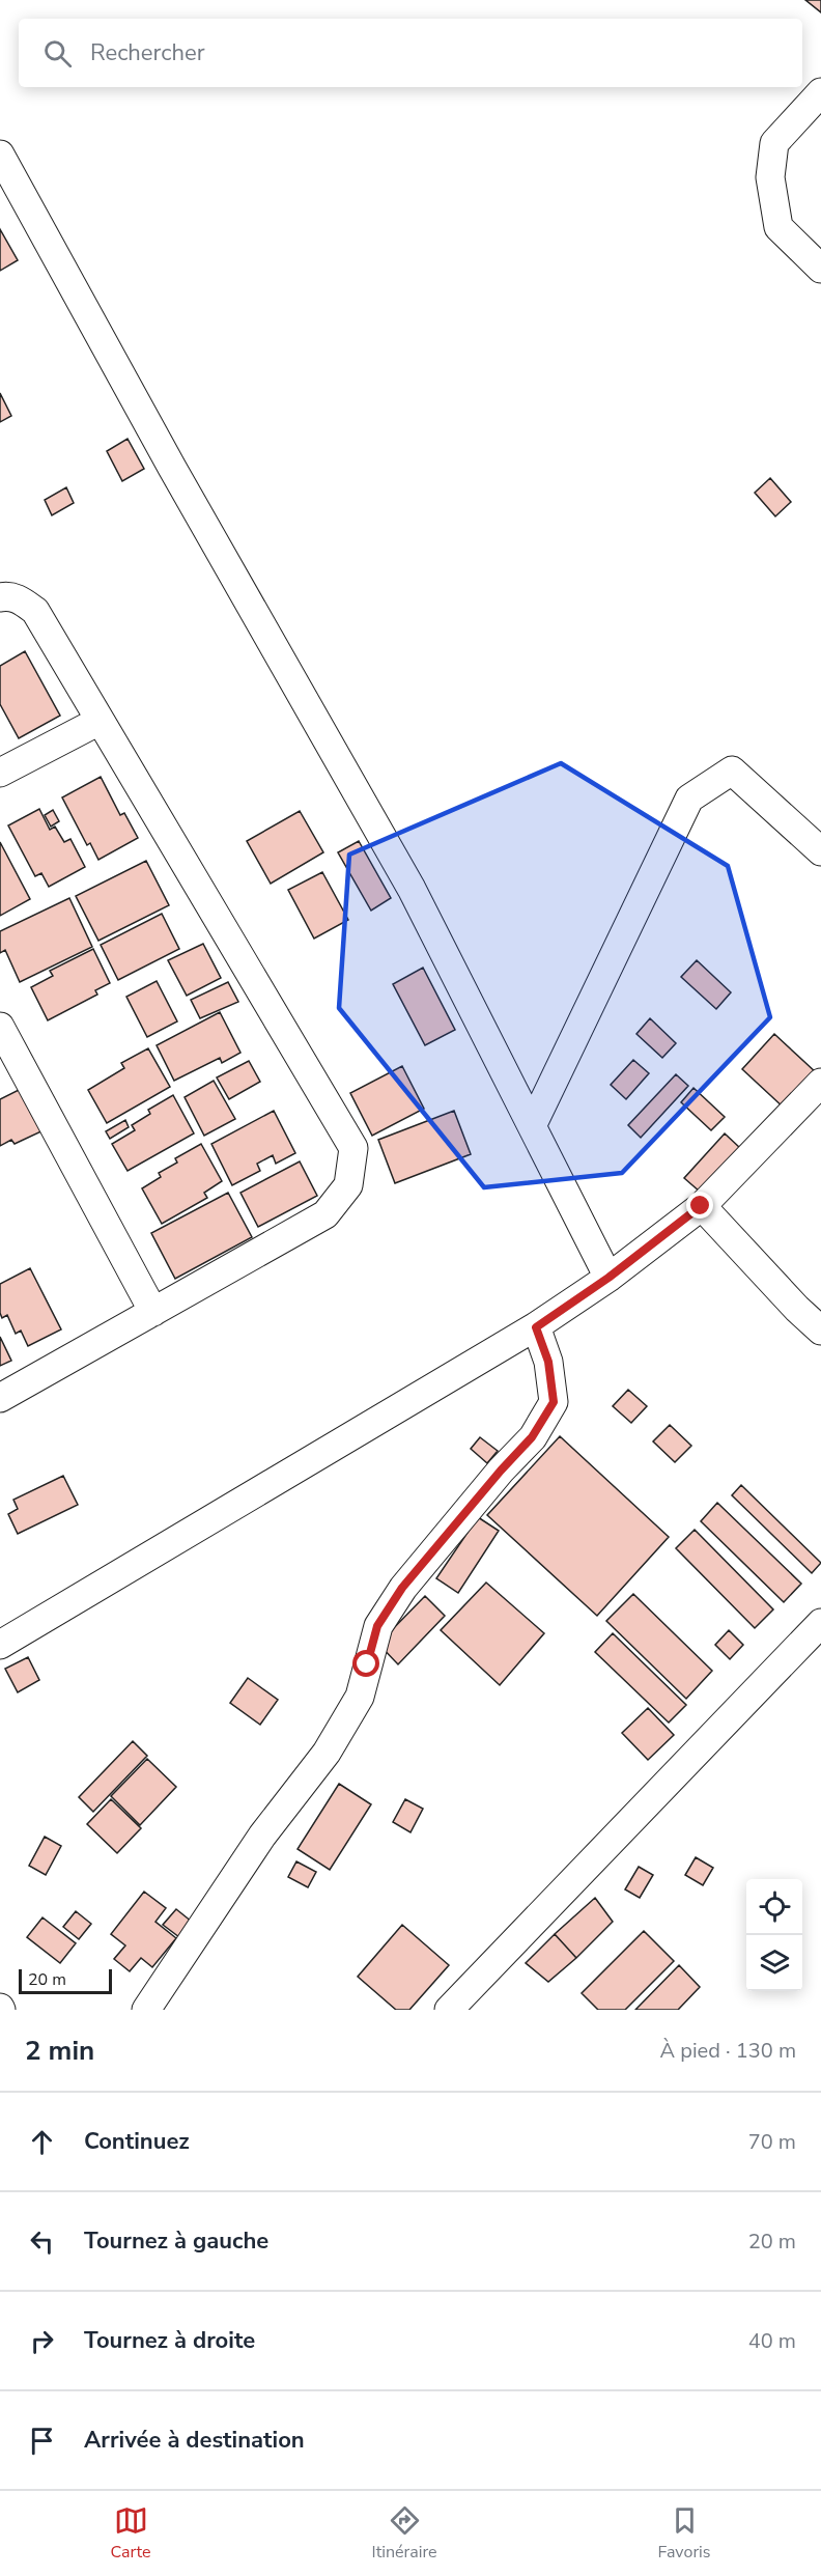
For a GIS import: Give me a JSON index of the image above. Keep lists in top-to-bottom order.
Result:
{
  "scale_bar": "20 m",
  "page": {
    "search": "Rechercher",
    "scale": "20 m",
    "heading": ["2 min", "À pied · 130 m"],
    "list": [
      ["Continuez", "70 m"],
      ["Tournez à gauche", "20 m"],
      ["Tournez à droite", "40 m"],
      "Arrivée à destination"
    ],
    "nav": ["Carte", "Itinéraire", "Favoris"]
  }
}
